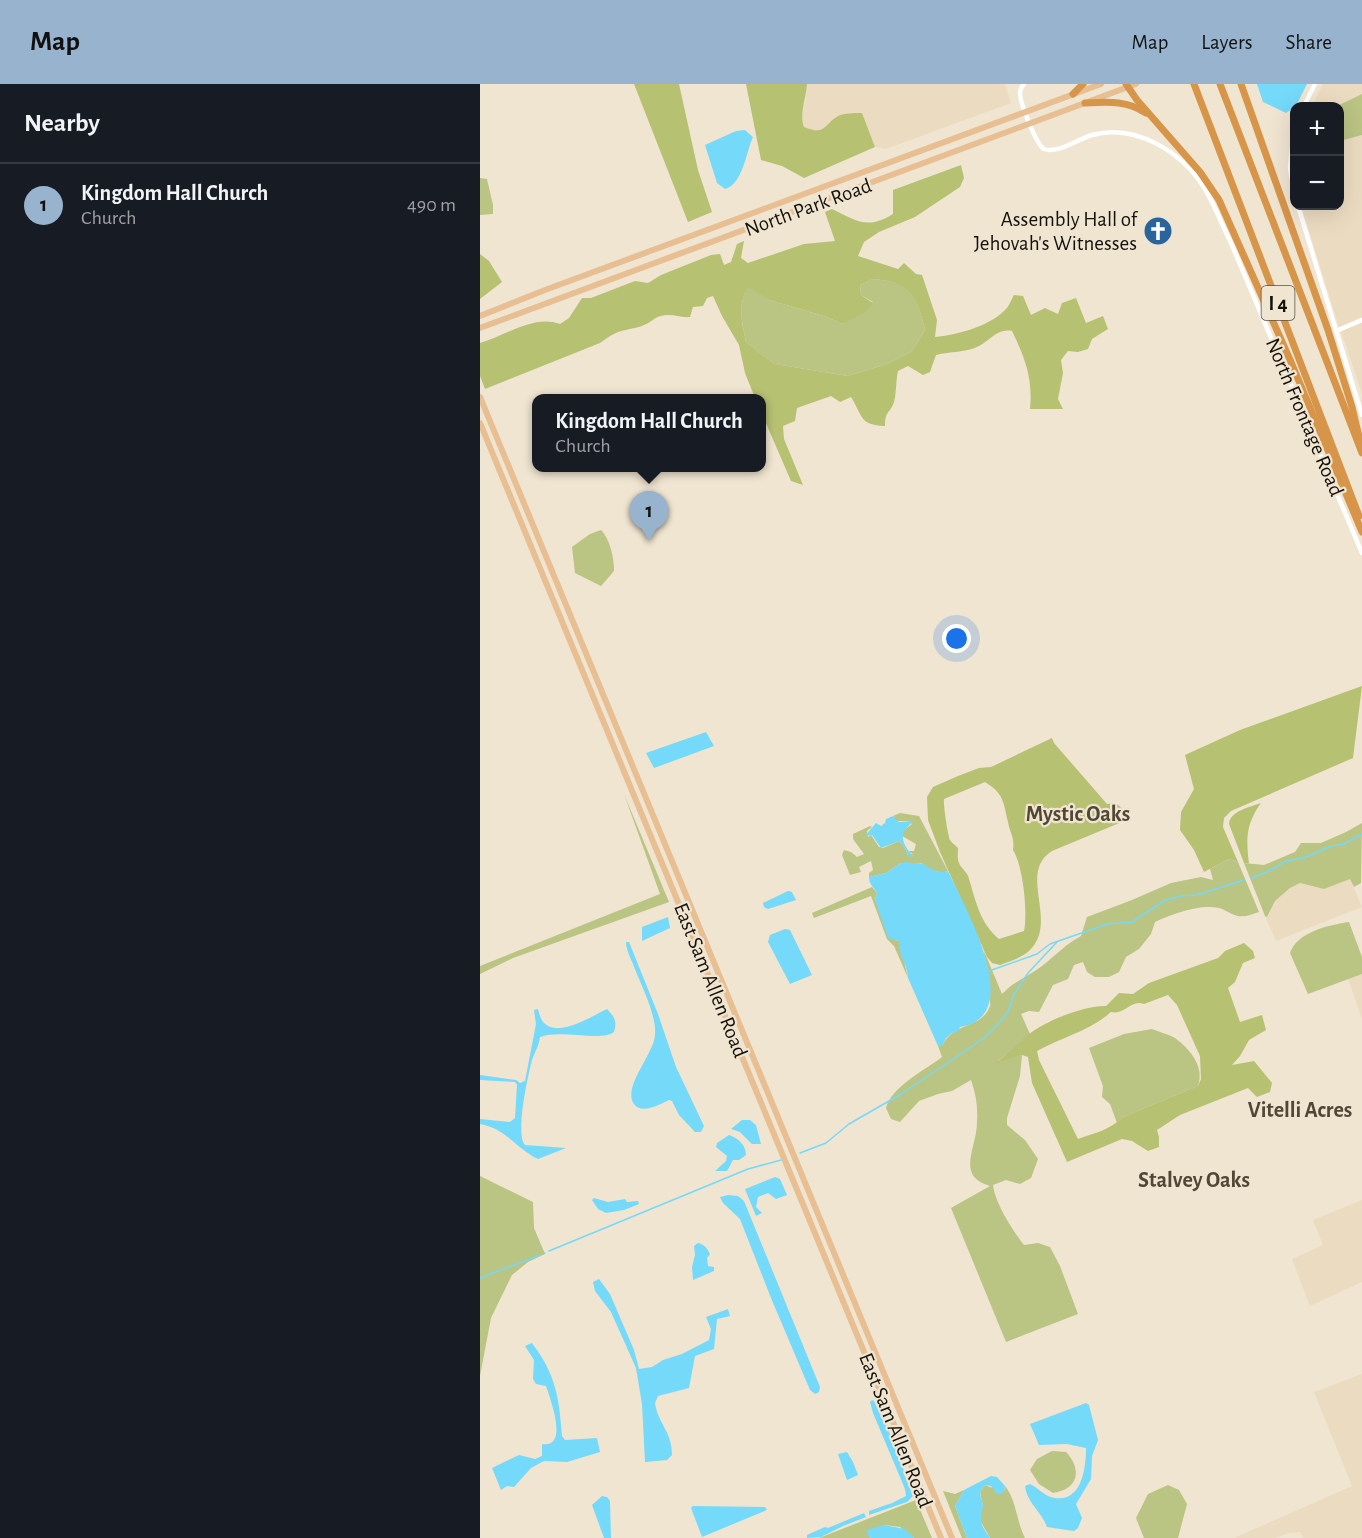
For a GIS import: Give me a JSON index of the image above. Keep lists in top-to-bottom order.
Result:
{
  "streets": {
    "highway": ["I 4"],
    "main road": ["North Park Road", "East Sam Allen Road"],
    "street": ["North Frontage Road"]
  },
  "crossings": [
    ["North Park Road", "North Frontage Road"]
  ],
  "districts": ["Mystic Oaks", "Vitelli Acres", "Stalvey Oaks"],
  "places": {
    "church": ["Assembly Hall of Jehovah's Witnesses"]
  },
  "page": {
    "header": "Map",
    "nav": ["Map", "Layers", "Share"],
    "heading": "Nearby",
    "map_buttons": ["+", "−"],
    "list": [
      {
        "mark": "1",
        "name": "Kingdom Hall Church",
        "note": "Church",
        "value": "490 m"
      }
    ],
    "popup": ["Kingdom Hall Church", "Church"],
    "pins": "1"
  }
}
